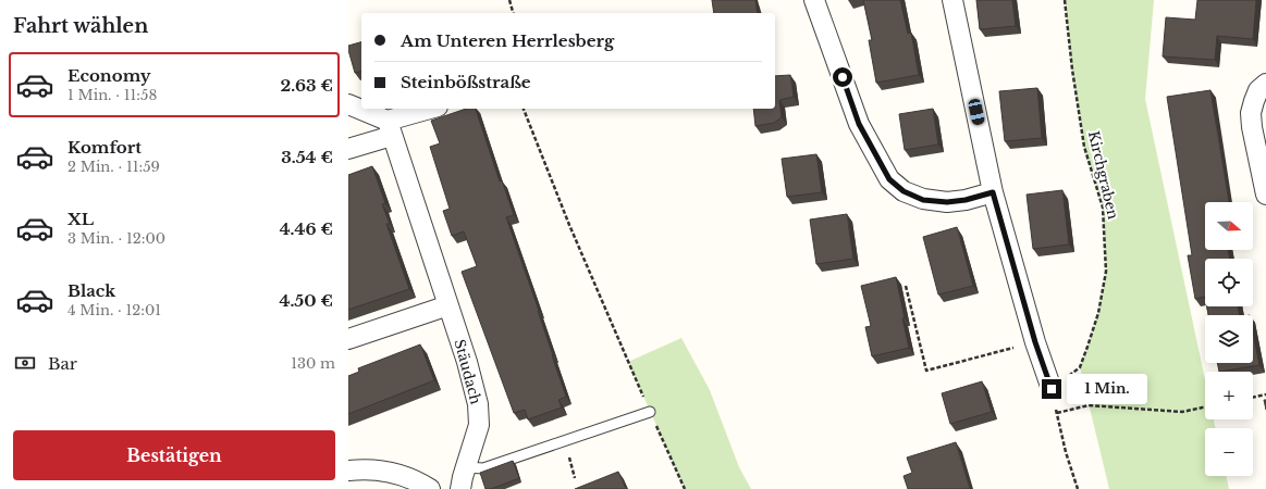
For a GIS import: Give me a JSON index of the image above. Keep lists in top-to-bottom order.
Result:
{
  "streets": {
    "street": ["Stäudach"],
    "path": ["Kirchgraben"]
  },
  "north": "right",
  "page": {
    "heading": "Fahrt wählen",
    "banner": ["Am Unteren Herrlesberg", "Steinbößstraße"],
    "list": [
      {
        "name": "Economy",
        "note": "1 Min. · 11:58",
        "value": "2.63 €"
      },
      {
        "name": "Komfort",
        "note": "2 Min. · 11:59",
        "value": "3.54 €"
      },
      {
        "name": "XL",
        "note": "3 Min. · 12:00",
        "value": "4.46 €"
      },
      {
        "name": "Black",
        "note": "4 Min. · 12:01",
        "value": "4.50 €"
      }
    ],
    "map_buttons": ["+", "−"],
    "pay": ["Bar", "130 m"],
    "bubble": "1 Min.",
    "buttons": "Bestätigen"
  }
}
